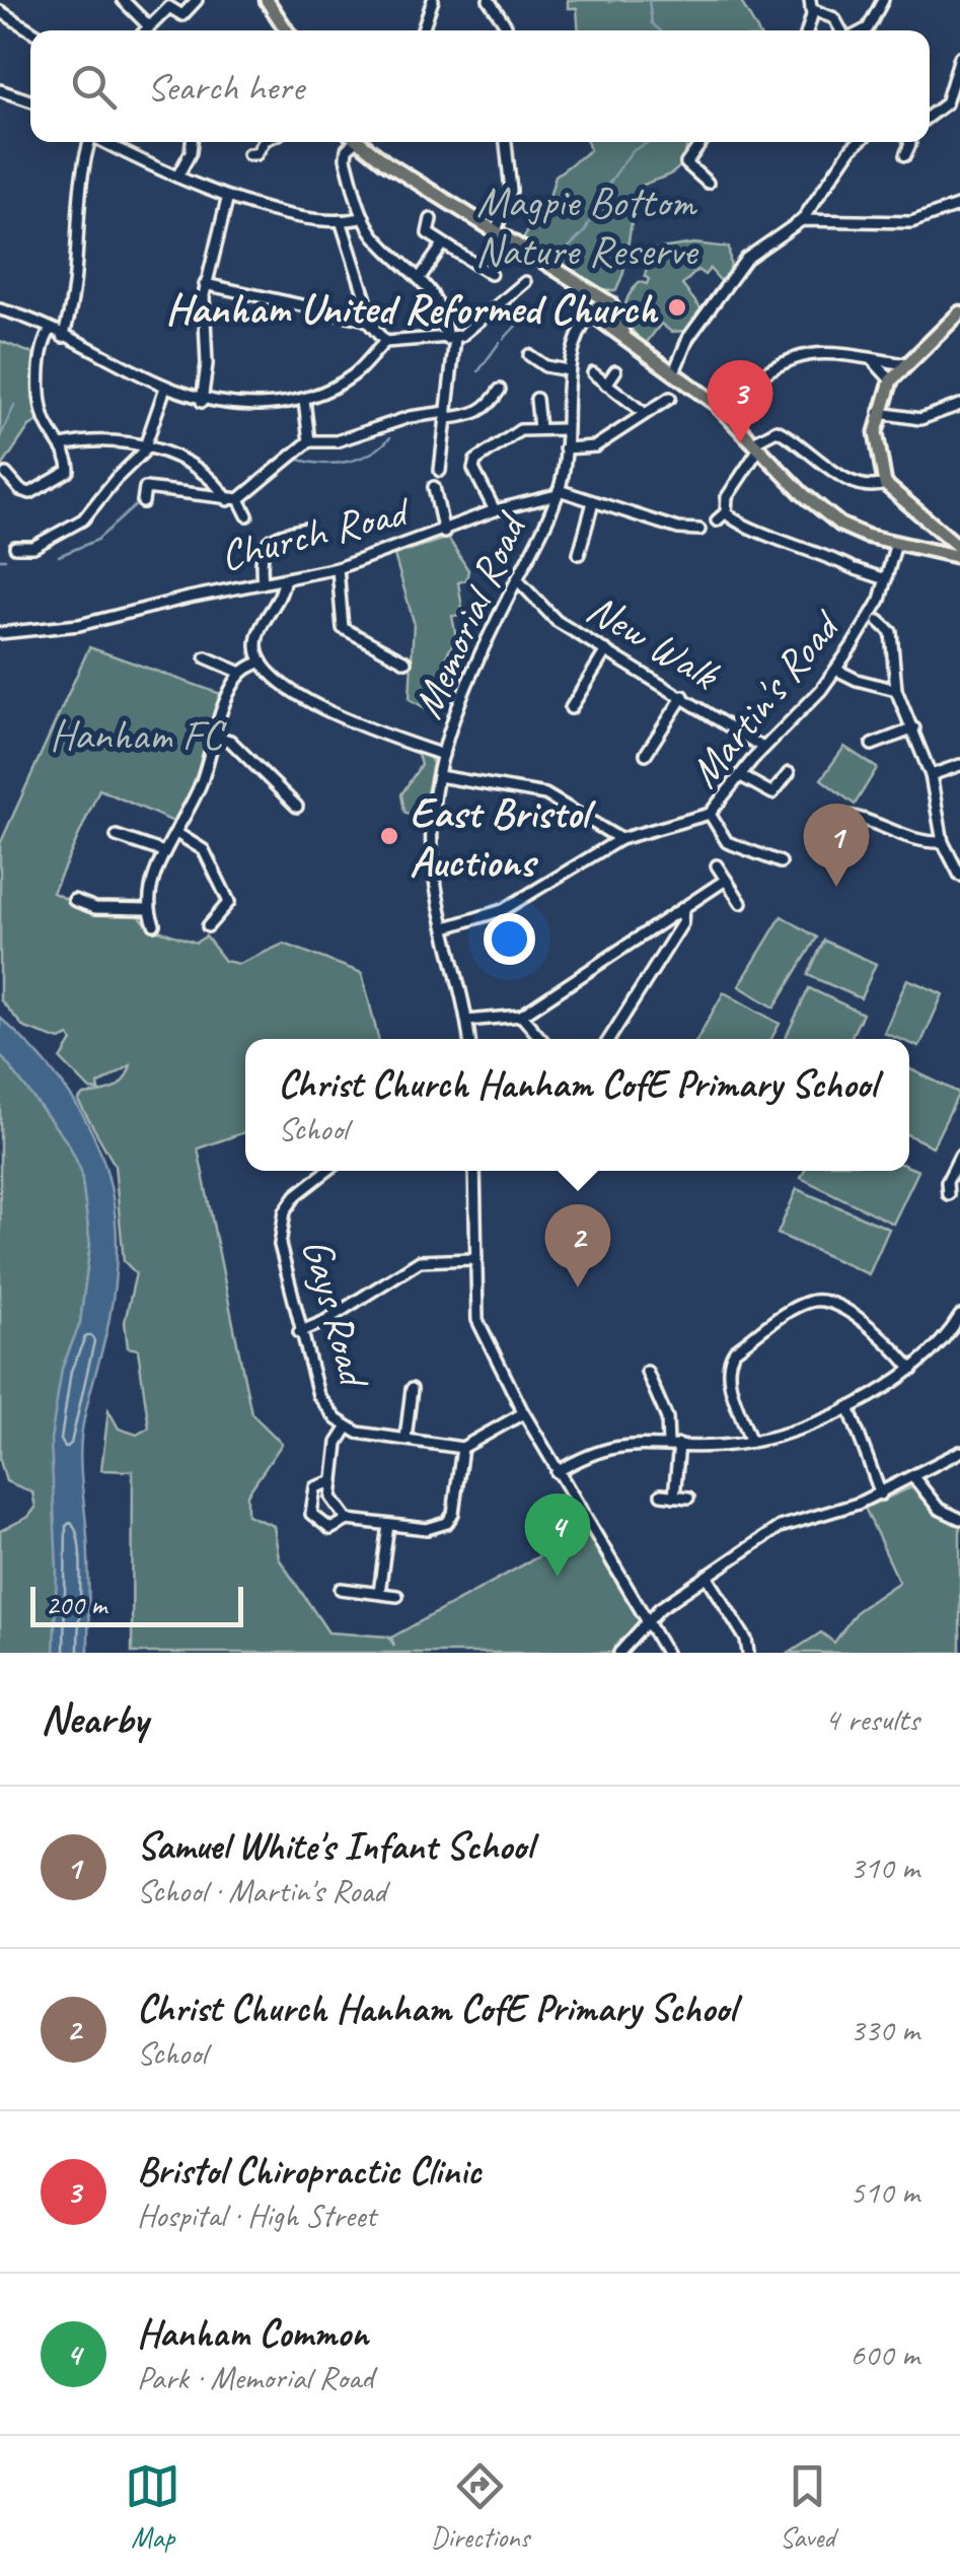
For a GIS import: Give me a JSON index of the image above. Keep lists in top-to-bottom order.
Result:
{
  "streets": {
    "street": [
      "Church Road",
      "Memorial Road",
      "New Walk",
      "Martin's Road",
      "Gays Road"
    ]
  },
  "crossings": [
    ["Church Road", "Memorial Road"],
    ["Memorial Road", "New Walk"],
    ["New Walk", "Martin's Road"]
  ],
  "parks": ["Magpie Bottom Nature Reserve", "Hanham FC"],
  "places": ["Hanham United Reformed Church", "East Bristol Auctions"],
  "scale_bar": "200 m",
  "page": {
    "search": "Search here",
    "pins": [
      "3",
      "1",
      "2",
      "4"
    ],
    "popup": ["Christ Church Hanham CofE Primary School", "School"],
    "scale": "200 m",
    "heading": ["Nearby", "4 results"],
    "list": [
      {
        "mark": "1",
        "name": "Samuel White's Infant School",
        "note": "School · Martin's Road",
        "value": "310 m"
      },
      {
        "mark": "2",
        "name": "Christ Church Hanham CofE Primary School",
        "note": "School",
        "value": "330 m"
      },
      {
        "mark": "3",
        "name": "Bristol Chiropractic Clinic",
        "note": "Hospital · High Street",
        "value": "510 m"
      },
      {
        "mark": "4",
        "name": "Hanham Common",
        "note": "Park · Memorial Road",
        "value": "600 m"
      }
    ],
    "nav": ["Map", "Directions", "Saved"]
  }
}
